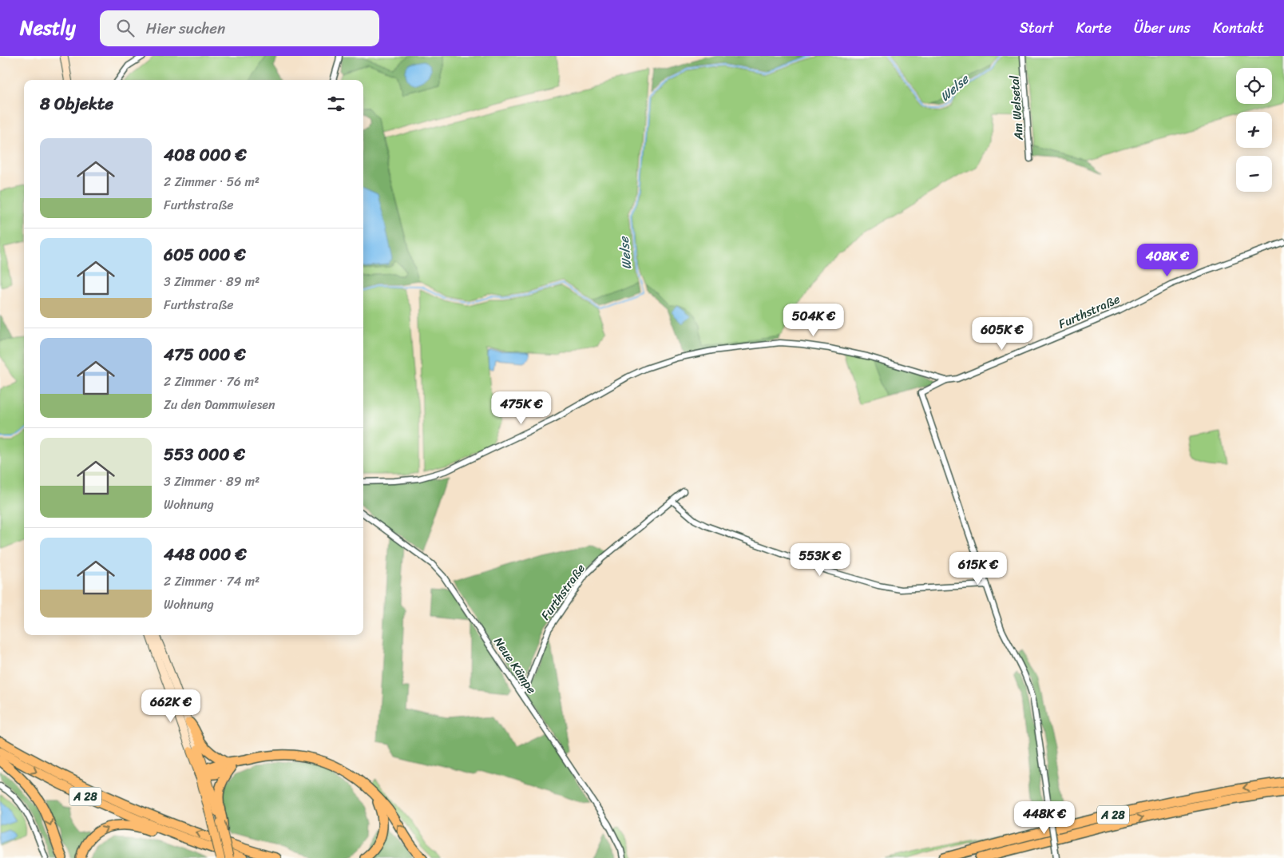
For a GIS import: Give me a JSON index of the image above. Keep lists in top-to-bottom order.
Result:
{
  "streets": {
    "highway": ["A 28"],
    "street": ["Am Welsetal", "Furthstraße", "Neue Kämpe"]
  },
  "crossings": [
    ["Furthstraße", "Neue Kämpe"]
  ],
  "water": ["Welse"],
  "page": {
    "header": "Nestly",
    "search": "Hier suchen",
    "nav": [
      "Start",
      "Karte",
      "Über uns",
      "Kontakt"
    ],
    "map_buttons": ["+", "−"],
    "heading": "8 Objekte",
    "list": [
      {
        "name": "408 000 €",
        "note": "2 Zimmer · 56 m² · Furthstraße"
      },
      {
        "name": "605 000 €",
        "note": "3 Zimmer · 89 m² · Furthstraße"
      },
      {
        "name": "475 000 €",
        "note": "2 Zimmer · 76 m² · Zu den Dammwiesen"
      },
      {
        "name": "553 000 €",
        "note": "3 Zimmer · 89 m² · Wohnung"
      },
      {
        "name": "448 000 €",
        "note": "2 Zimmer · 74 m² · Wohnung"
      }
    ],
    "price": [
      "408K €",
      "504K €",
      "605K €",
      "475K €",
      "553K €",
      "615K €",
      "662K €",
      "448K €"
    ]
  }
}
